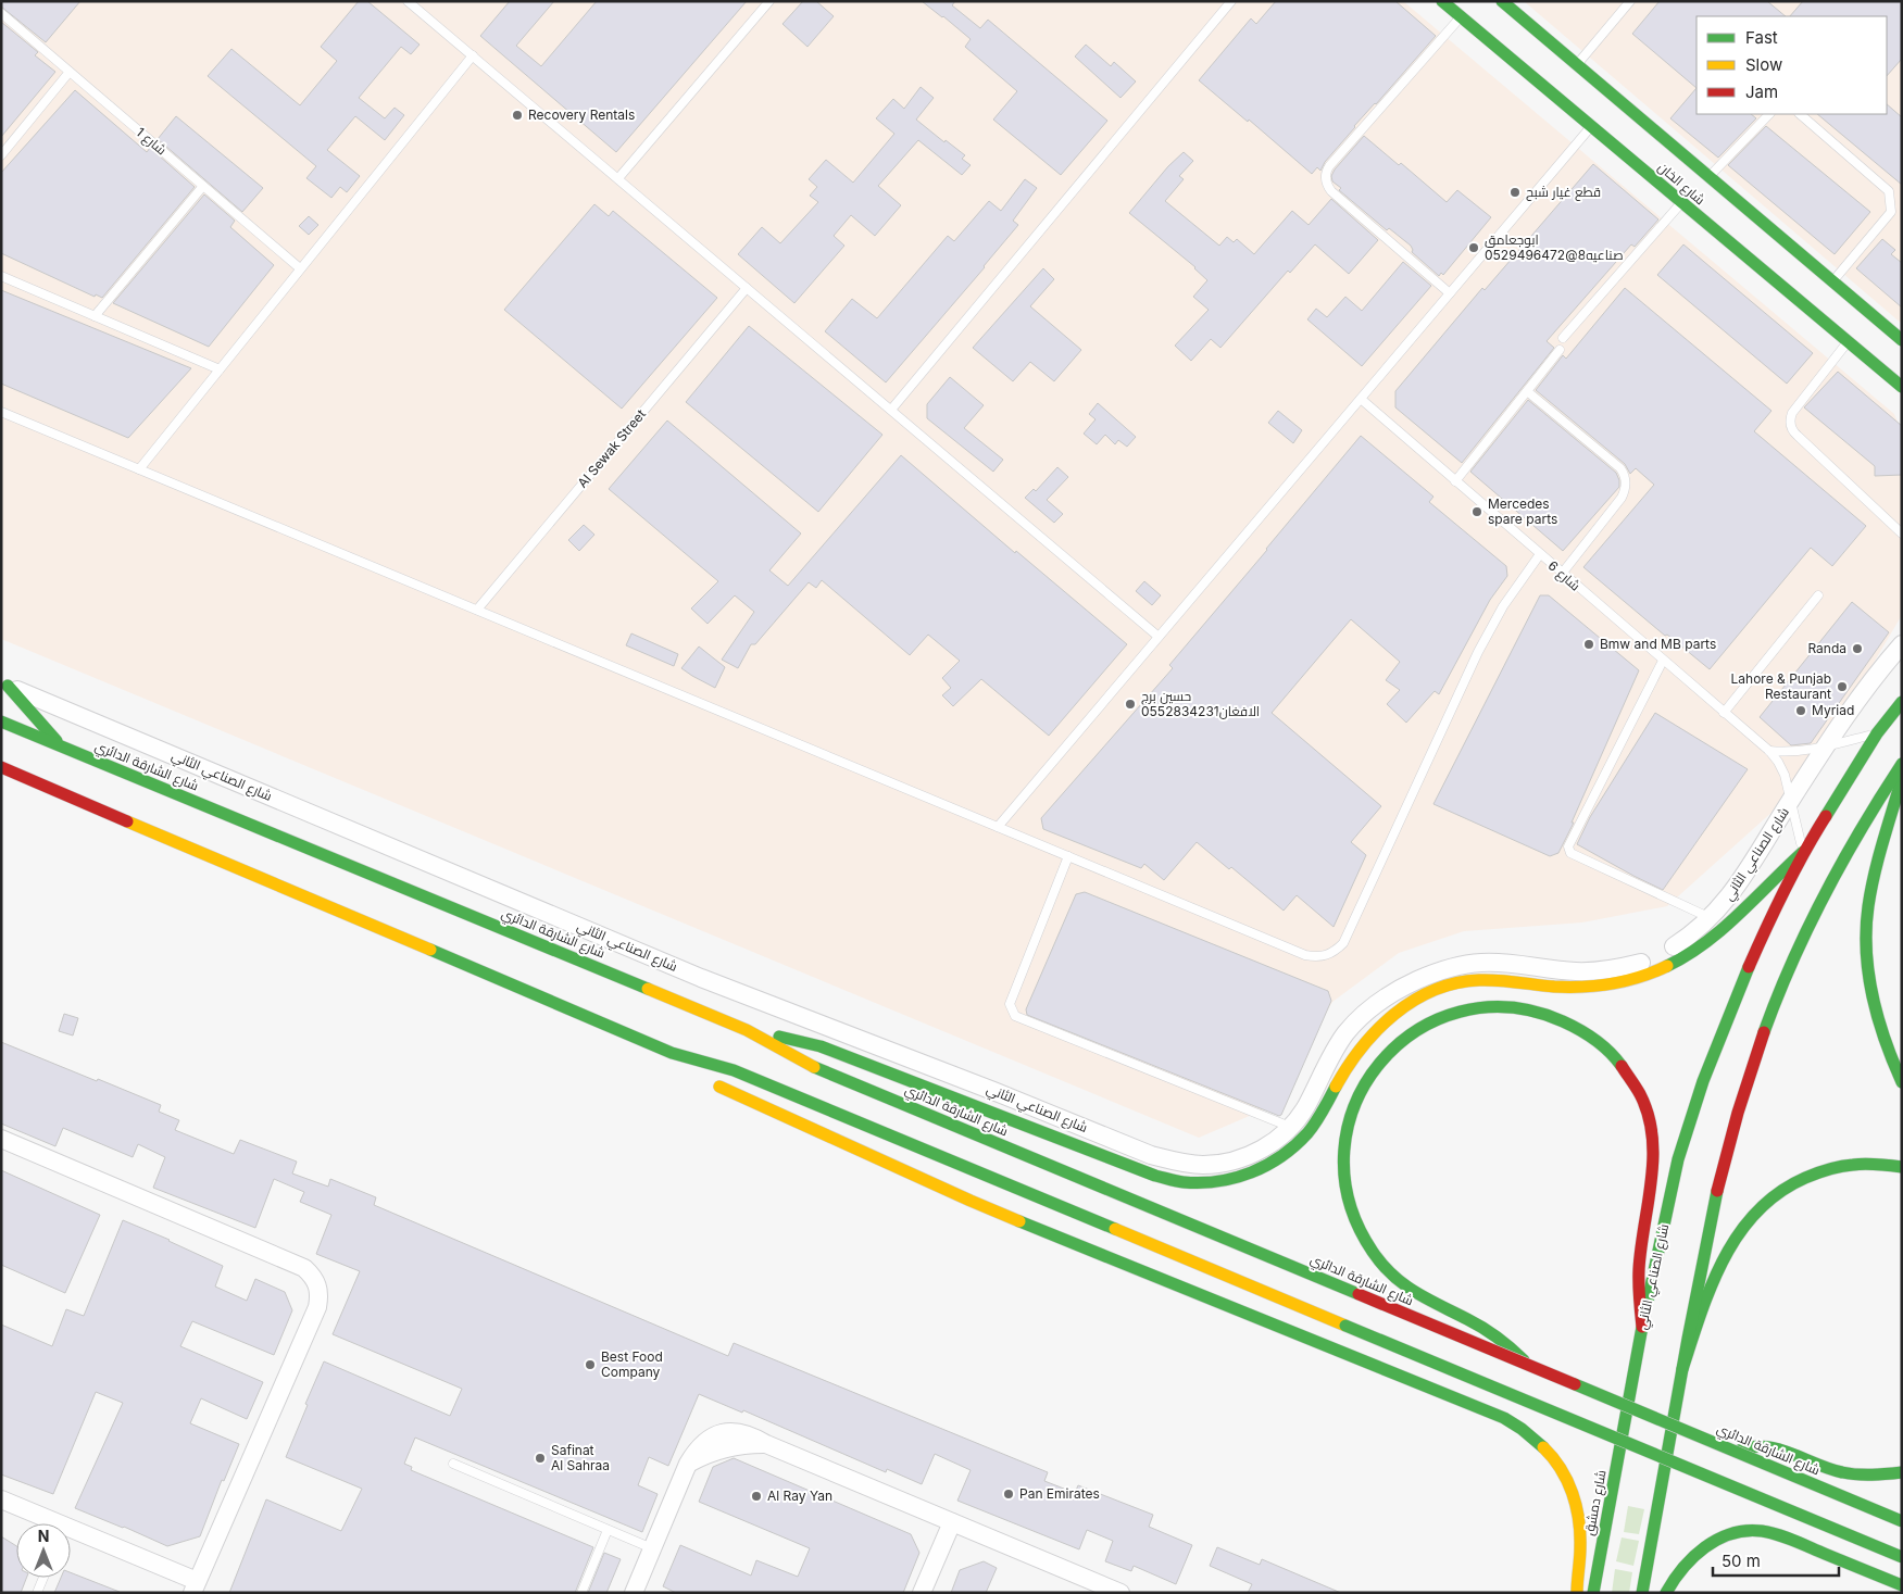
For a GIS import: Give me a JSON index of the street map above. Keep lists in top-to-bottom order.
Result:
{
  "streets": {
    "main road": [
      "شارع الخان",
      "شارع الشارقة الدائري",
      "شارع الصناعي الثاني",
      "شارع دمشق"
    ],
    "lane": ["شارع 1", "Al Sewak Street", "شارع 6"]
  },
  "crossings": [
    ["شارع 6", "شارع الصناعي الثاني"],
    ["شارع الصناعي الثاني", "شارع دمشق"]
  ],
  "places": [
    "Recovery Rentals",
    "قطع غيار شبح",
    "ابوجعامق صناعيه8@0529496472",
    "Mercedes spare parts",
    "Bmw and MB parts",
    "Randa",
    "Lahore & Punjab Restaurant",
    "حسين برج الافغان0552834231",
    "Myriad",
    "Best Food Company",
    "Safinat Al Sahraa",
    "Pan Emirates",
    "Al Ray Yan"
  ],
  "legend": ["Fast", "Slow", "Jam"],
  "scale_bar": "50 m",
  "north": "top"
}
